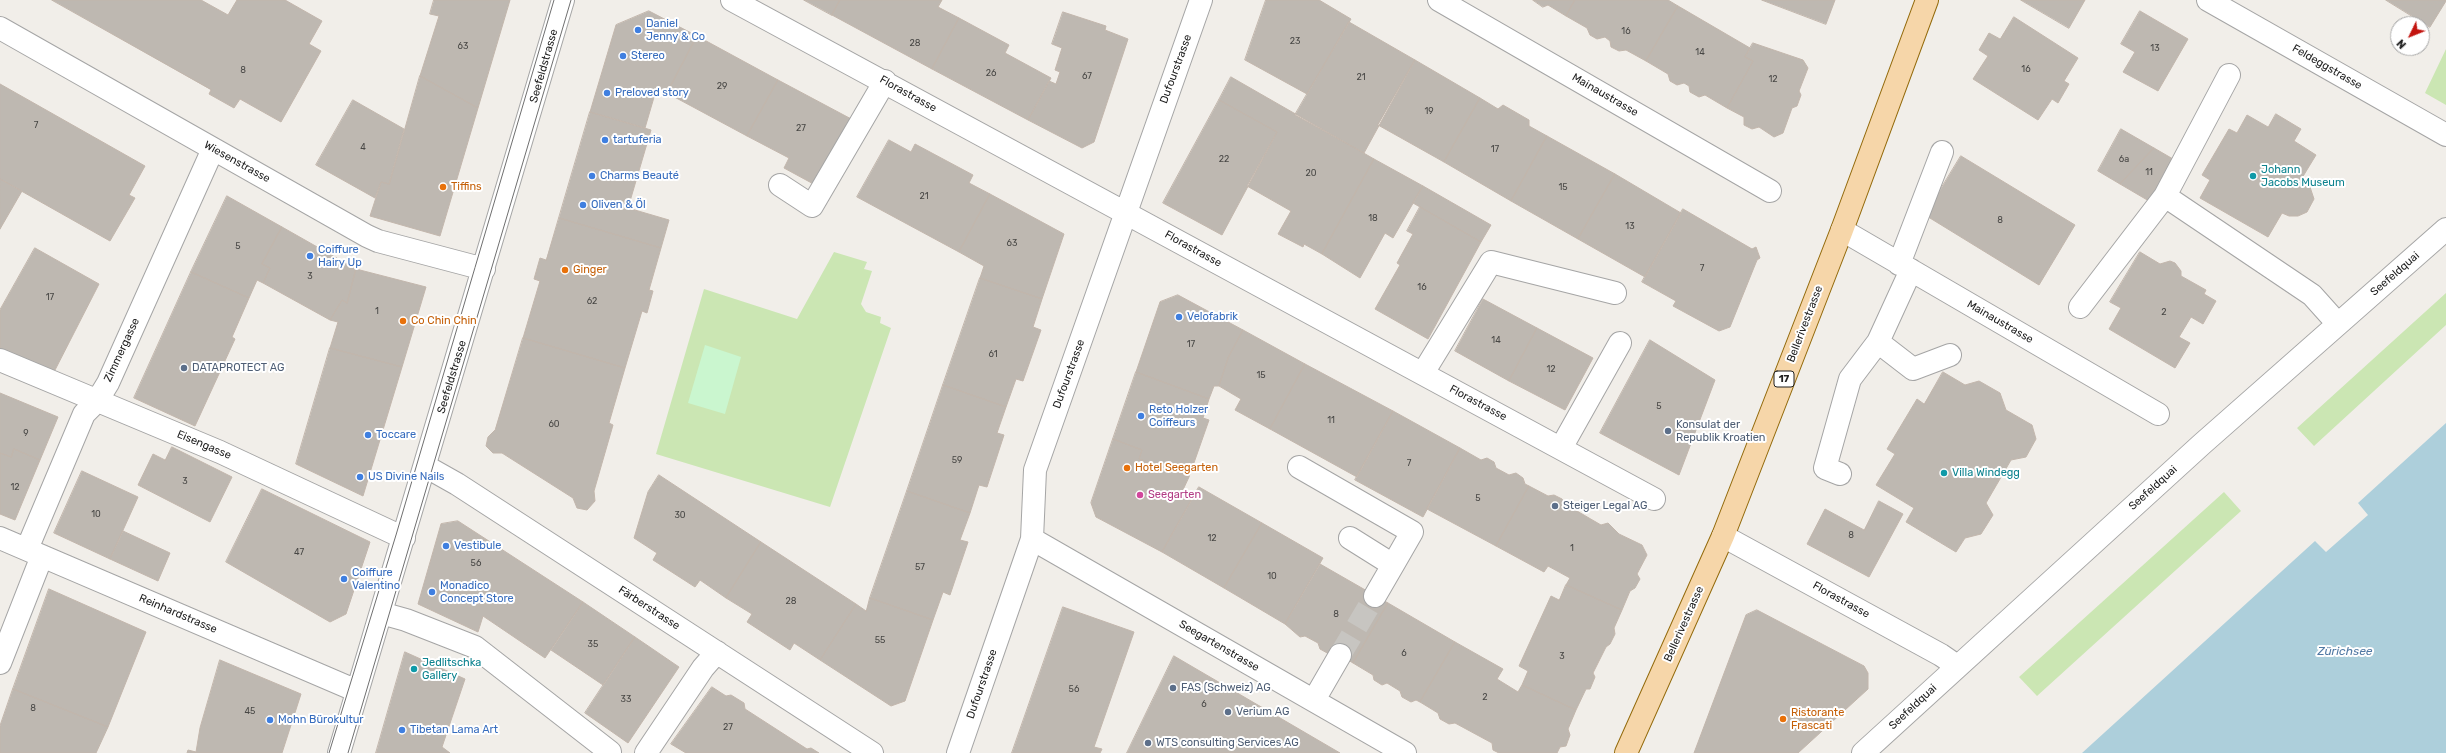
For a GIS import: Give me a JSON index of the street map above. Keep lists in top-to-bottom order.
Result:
{
  "streets": {
    "main road": ["Bellerivestrasse", "17"],
    "street": [
      "Seefeldstrasse",
      "Feldeggstrasse",
      "Dufourstrasse",
      "Florastrasse",
      "Mainaustrasse",
      "Wiesenstrasse",
      "Seefeldquai",
      "Zimmergasse",
      "Eisengasse",
      "Färberstrasse",
      "Reinhardstrasse",
      "Seegartenstrasse"
    ]
  },
  "crossings": [
    ["Seefeldstrasse", "Wiesenstrasse"],
    ["Seefeldstrasse", "Eisengasse"],
    ["Seefeldstrasse", "Färberstrasse"],
    ["Seefeldstrasse", "Reinhardstrasse"],
    ["Dufourstrasse", "Florastrasse"],
    ["Dufourstrasse", "Seegartenstrasse"],
    ["Florastrasse", "Seefeldquai"],
    ["Florastrasse", "Bellerivestrasse"],
    ["Mainaustrasse", "Bellerivestrasse"],
    ["Wiesenstrasse", "Zimmergasse"],
    ["Zimmergasse", "Eisengasse"],
    ["Zimmergasse", "Reinhardstrasse"]
  ],
  "water": ["Zürichsee"],
  "places": [
    "Daniel Jenny & Co",
    "Stereo",
    "Preloved story",
    "tartuferia",
    "Charms Beauté",
    "Johann Jacobs Museum",
    "Tiffins",
    "Oliven & Öl",
    "Coiffure Hairy Up",
    "Ginger",
    "Velofabrik",
    "Co Chin Chin",
    "DATAPROTECT AG",
    "Reto Holzer Coiffeurs",
    "Konsulat der Republik Kroatien",
    "Toccare",
    "Hotel Seegarten",
    "Villa Windegg",
    "US Divine Nails",
    "Seegarten",
    "Steiger Legal AG",
    "Vestibule",
    "Coiffure Valentino",
    "Monadico Concept Store",
    "Jedlitschka Gallery",
    "FAS (Schweiz) AG",
    "Verium AG",
    "Ristorante Frascati",
    "Mohn Bürokultur",
    "Tibetan Lama Art",
    "WTS consulting Services AG"
  ],
  "house_numbers": [
    "16",
    "23",
    "28",
    "63",
    "13",
    "14",
    "16",
    "8",
    "26",
    "67",
    "21",
    "12",
    "29",
    "19",
    "7",
    "27",
    "4",
    "17",
    "22",
    "6a",
    "11",
    "20",
    "15",
    "21",
    "18",
    "8",
    "13",
    "63",
    "5",
    "7",
    "3",
    "16",
    "17",
    "62",
    "1",
    "2",
    "14",
    "17",
    "61",
    "12",
    "15",
    "5",
    "11",
    "60",
    "9",
    "59",
    "7",
    "3",
    "12",
    "5",
    "10",
    "30",
    "8",
    "12",
    "1",
    "47",
    "56",
    "57",
    "10",
    "28",
    "8",
    "55",
    "35",
    "6",
    "3",
    "56",
    "2",
    "33",
    "6",
    "8",
    "45",
    "27"
  ],
  "north": "bottom left"
}
